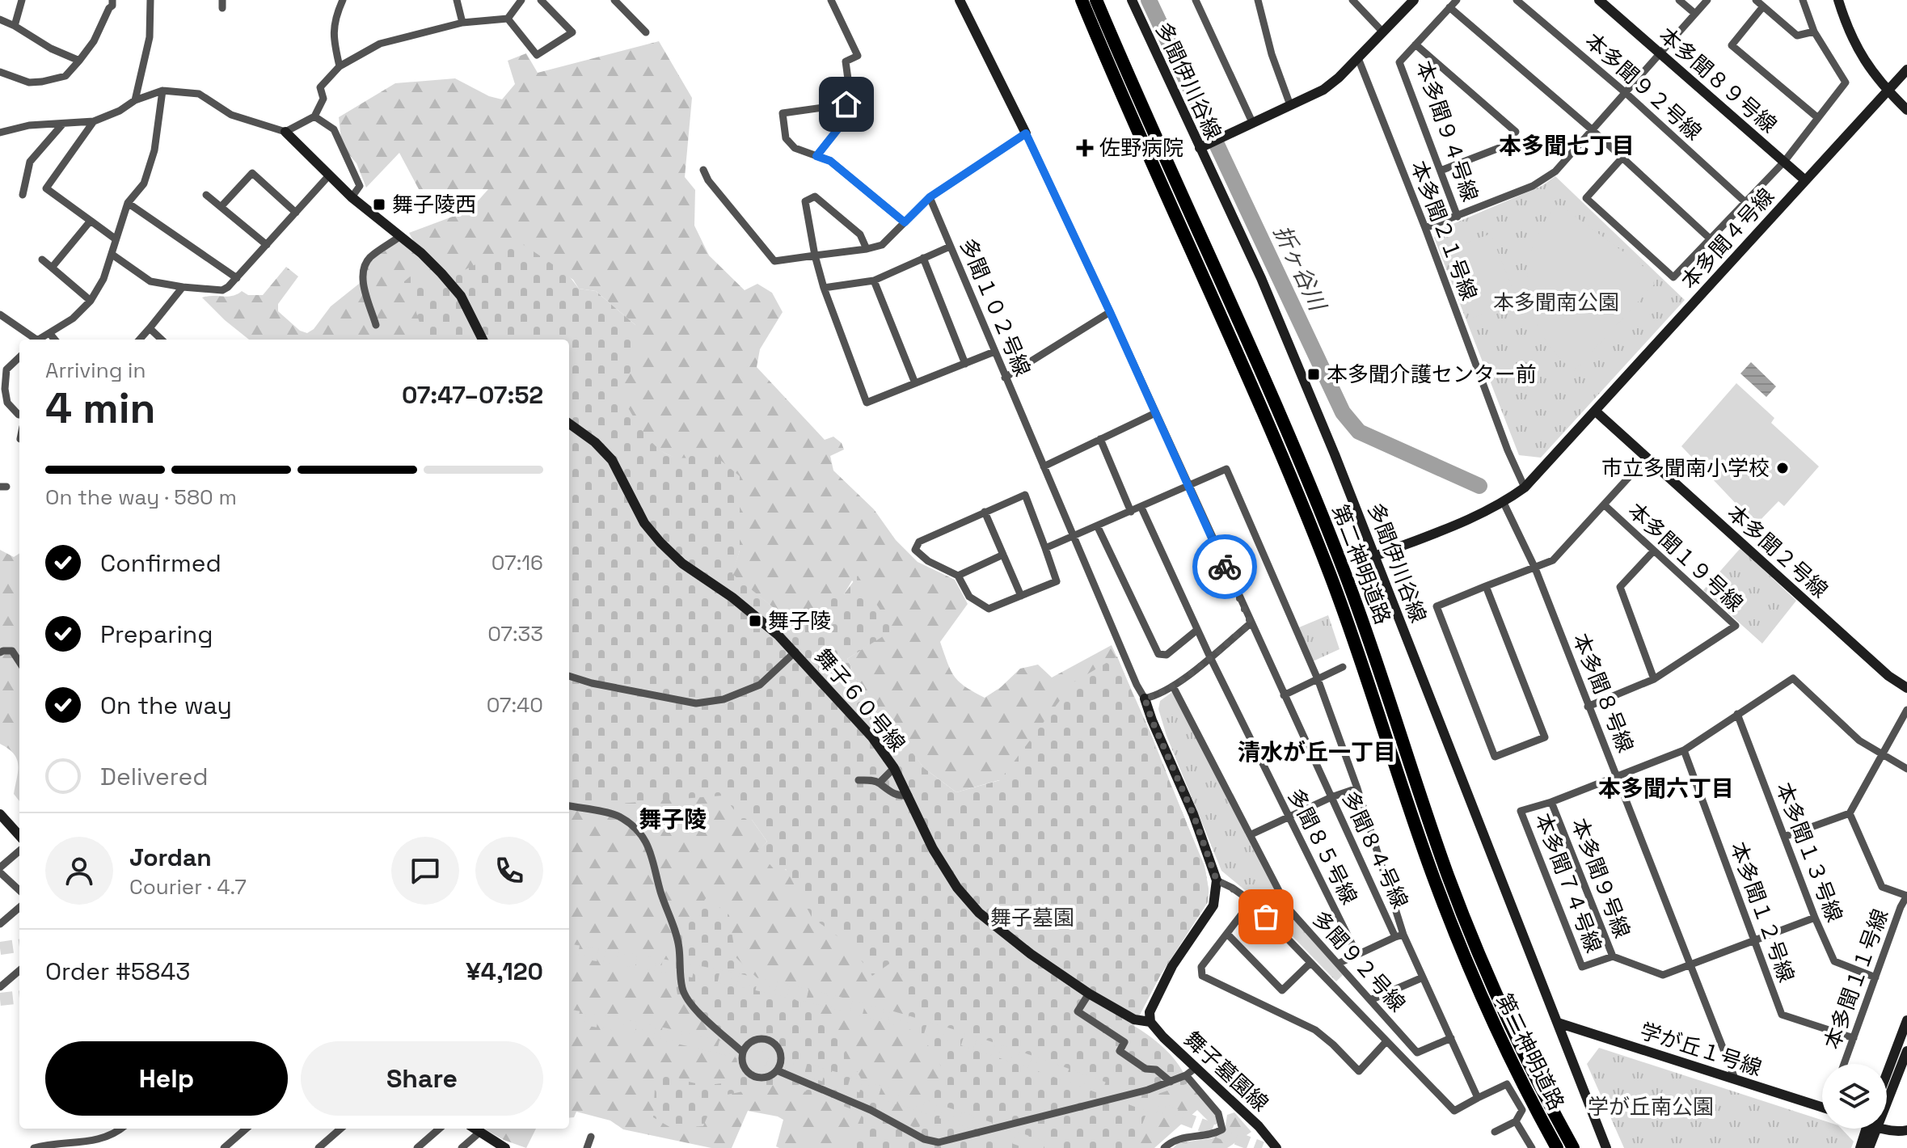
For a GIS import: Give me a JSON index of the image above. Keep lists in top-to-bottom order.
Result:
{
  "streets": {
    "highway": ["第二神明道路"],
    "street": [
      "本多聞８９号線",
      "多聞伊川谷線",
      "本多聞９２号線",
      "本多聞９４号線",
      "本多聞２１号線",
      "本多聞４号線",
      "多聞１０２号線",
      "本多聞２号線",
      "本多聞１９号線",
      "本多聞８号線",
      "舞子６０号線",
      "多聞８５号線",
      "多聞８４号線",
      "本多聞１３号線",
      "本多聞９号線",
      "本多聞７４号線",
      "本多聞１２号線",
      "多聞９２号線",
      "本多聞１１号線",
      "学が丘１号線",
      "舞子墓園線"
    ]
  },
  "crossings": [
    ["本多聞８９号線", "本多聞４号線"],
    ["多聞伊川谷線", "学が丘１号線"],
    ["本多聞４号線", "本多聞２号線"],
    ["本多聞１９号線", "本多聞８号線"],
    ["本多聞８号線", "本多聞９号線"],
    ["本多聞８号線", "学が丘１号線"],
    ["舞子６０号線", "舞子墓園線"],
    ["多聞８４号線", "多聞９２号線"],
    ["本多聞１３号線", "本多聞９号線"],
    ["本多聞１３号線", "本多聞１１号線"],
    ["本多聞９号線", "本多聞７４号線"],
    ["本多聞９号線", "本多聞１２号線"],
    ["本多聞１２号線", "本多聞１１号線"]
  ],
  "districts": [
    "本多聞七丁目",
    "清水が丘一丁目",
    "本多聞六丁目",
    "舞子陵"
  ],
  "water": ["折ヶ谷川"],
  "parks": ["本多聞南公園", "舞子墓園", "学が丘南公園"],
  "places": {
    "health": ["佐野病院"],
    "transit": ["舞子陵西", "本多聞介護センター前", "舞子陵"],
    "other": ["市立多聞南小学校"]
  },
  "page": {
    "heading": ["4 min", "Arriving in", "07:47–07:52"],
    "panel": [
      "Jordan",
      "Courier · 4.7",
      "Order #5843",
      "¥4,120"
    ],
    "bar": "On the way · 580 m",
    "list": [
      ["Confirmed", "07:16"],
      ["Preparing", "07:33"],
      ["On the way", "07:40"],
      "Delivered"
    ],
    "buttons": ["Help", "Share"]
  }
}
